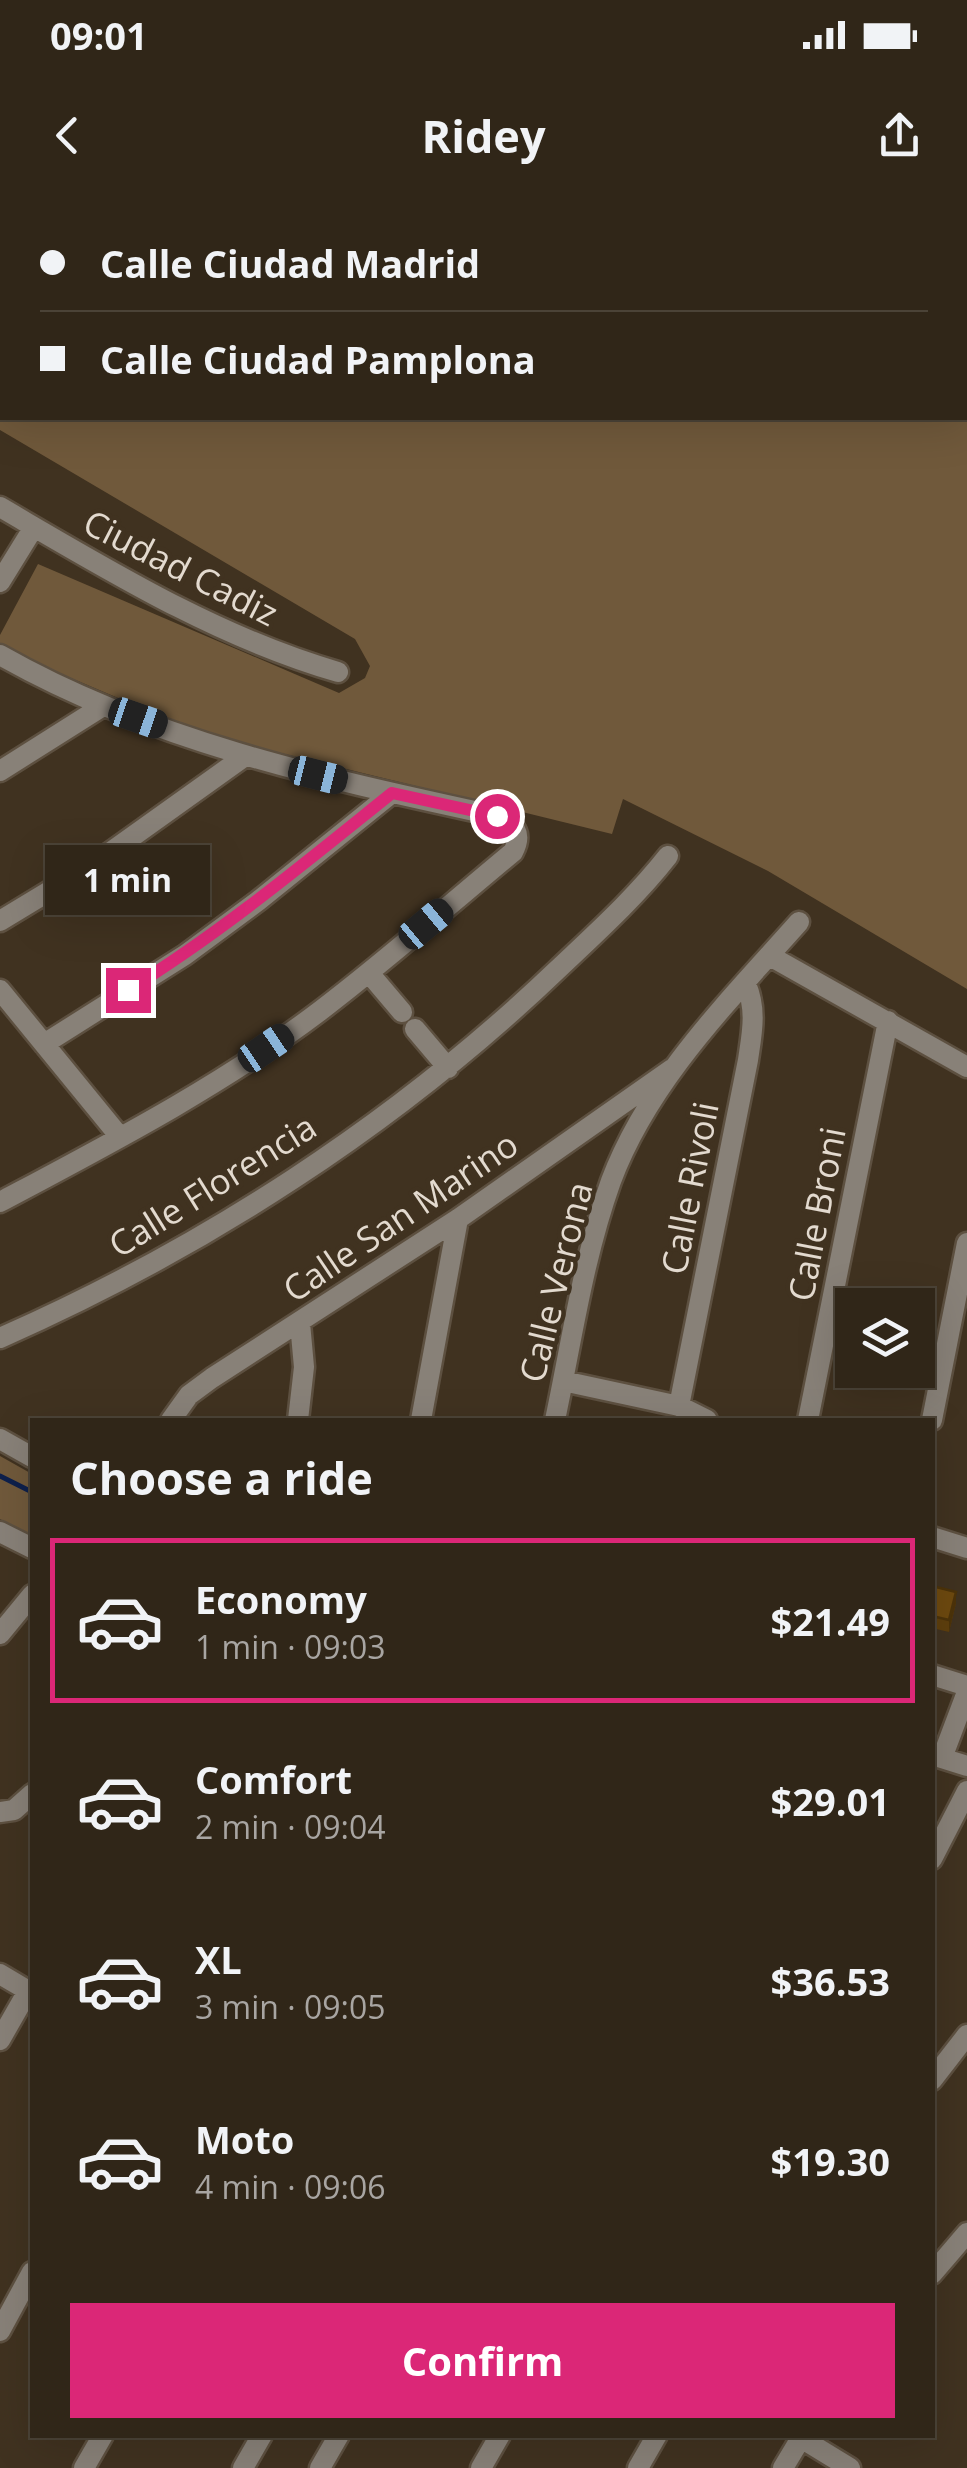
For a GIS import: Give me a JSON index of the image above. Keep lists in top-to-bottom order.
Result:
{
  "streets": {
    "street": [
      "Ciudad Cadiz",
      "Calle Florencia",
      "Calle Rivoli",
      "Calle Broni",
      "Calle San Marino",
      "Calle Verona"
    ]
  },
  "crossings": [
    ["Calle Rivoli", "Calle Verona"],
    ["Calle San Marino", "Calle Verona"]
  ],
  "page": {
    "status": "09:01",
    "header": "Ridey",
    "banner": ["Calle Ciudad Madrid", "Calle Ciudad Pamplona"],
    "bubble": "1 min",
    "heading": "Choose a ride",
    "list": [
      {
        "name": "Economy",
        "note": "1 min · 09:03",
        "value": "$21.49"
      },
      {
        "name": "Comfort",
        "note": "2 min · 09:04",
        "value": "$29.01"
      },
      {
        "name": "XL",
        "note": "3 min · 09:05",
        "value": "$36.53"
      },
      {
        "name": "Moto",
        "note": "4 min · 09:06",
        "value": "$19.30"
      }
    ],
    "buttons": "Confirm"
  }
}
